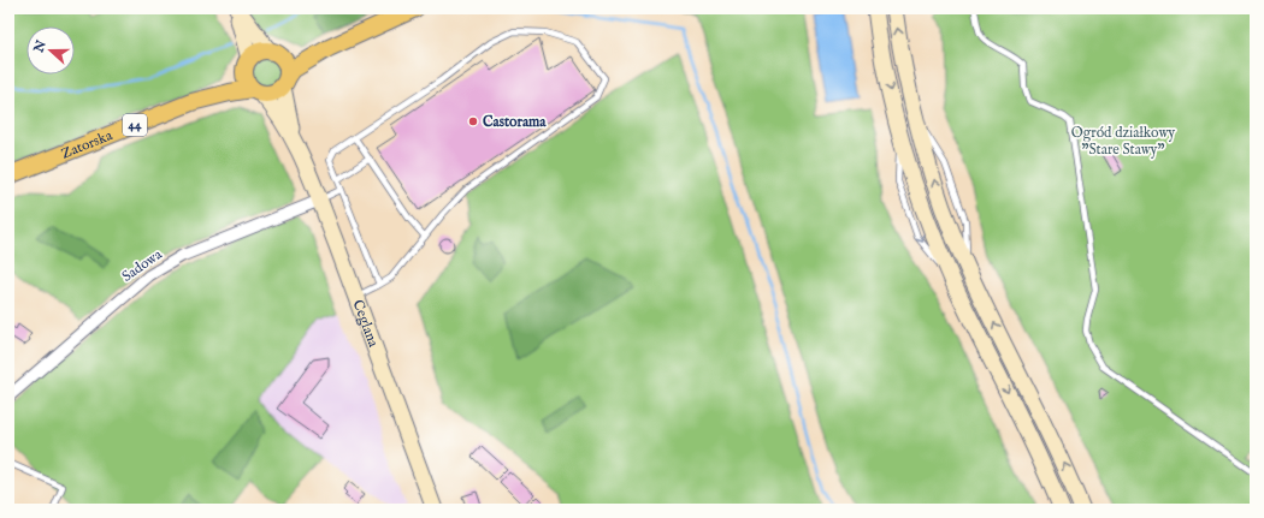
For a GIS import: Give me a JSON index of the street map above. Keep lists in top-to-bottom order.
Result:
{
  "streets": {
    "main road": ["44", "Zatorska", "Ceglana"],
    "street": ["Sadowa"]
  },
  "crossings": [
    ["44", "Zatorska"],
    ["44", "Ceglana"],
    ["Zatorska", "Ceglana"],
    ["Sadowa", "Ceglana"]
  ],
  "parks": ["Ogród działkowy \"Stare Stawy\""],
  "places": ["Castorama"],
  "north": "left"
}
